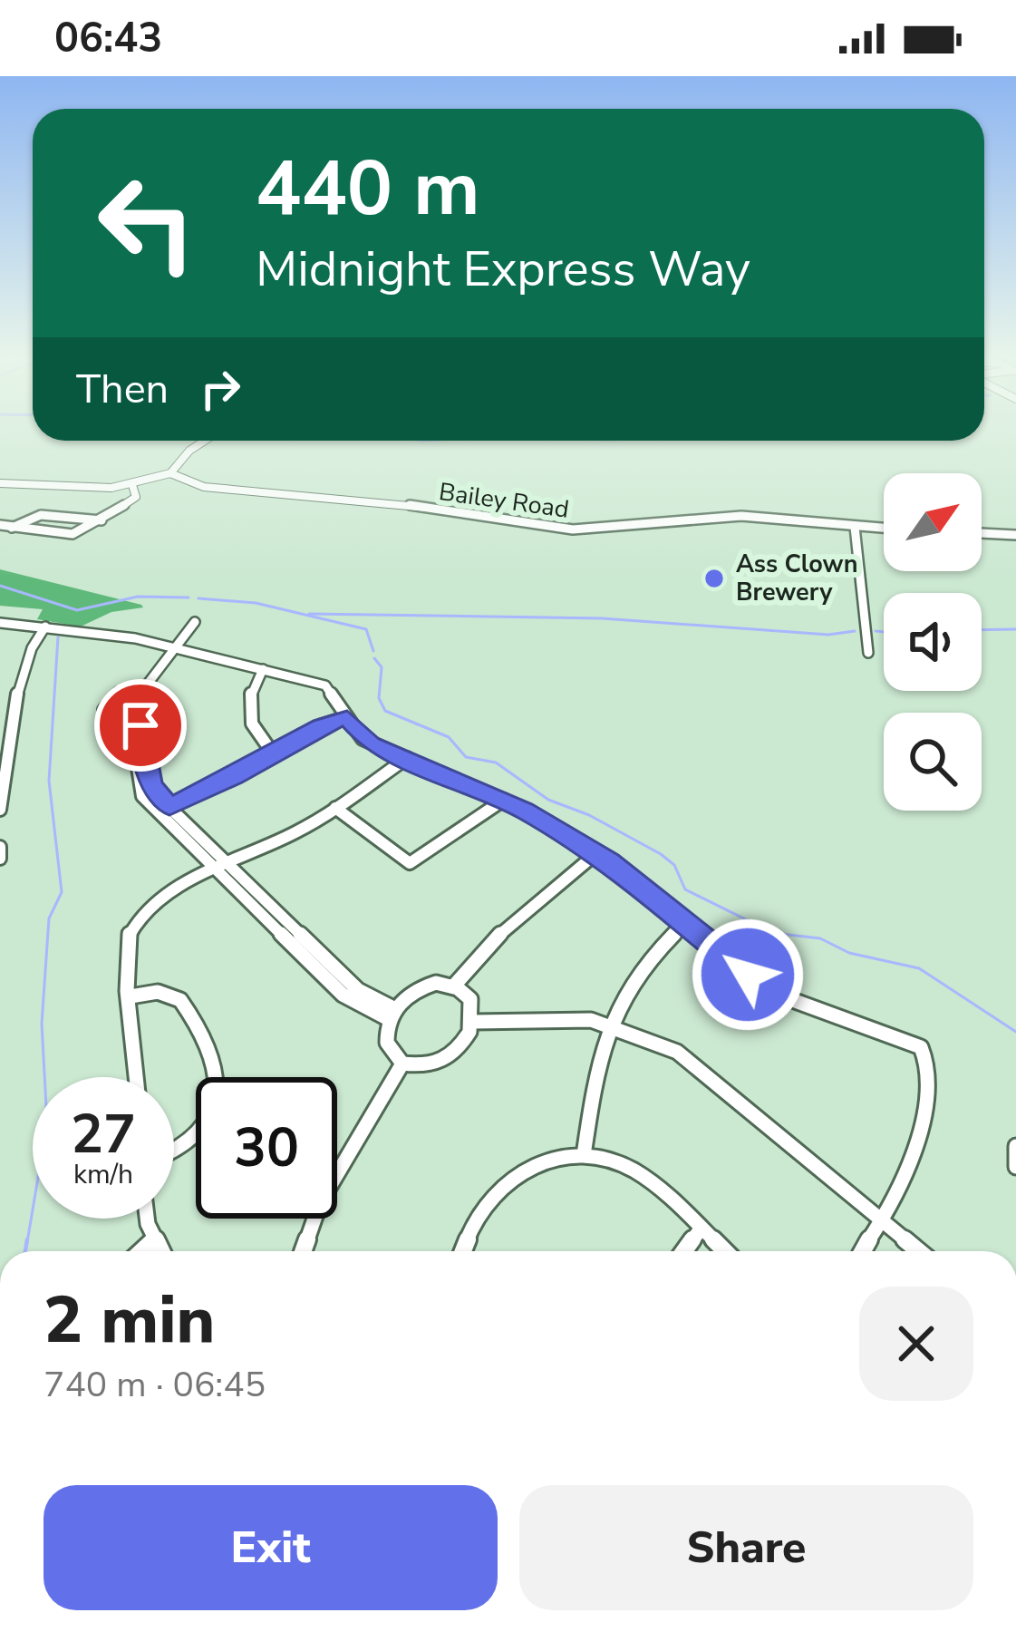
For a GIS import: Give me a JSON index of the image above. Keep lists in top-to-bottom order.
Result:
{
  "streets": {
    "street": ["Bailey Road"]
  },
  "places": ["Ass Clown Brewery"],
  "north": "top right",
  "page": {
    "status": "06:43",
    "turn": ["440 m", "Midnight Express Way"],
    "then": "Then",
    "speed": "27 km/h",
    "limit": "30",
    "heading": ["2 min", "740 m · 06:45"],
    "buttons": ["Exit", "Share"]
  }
}
